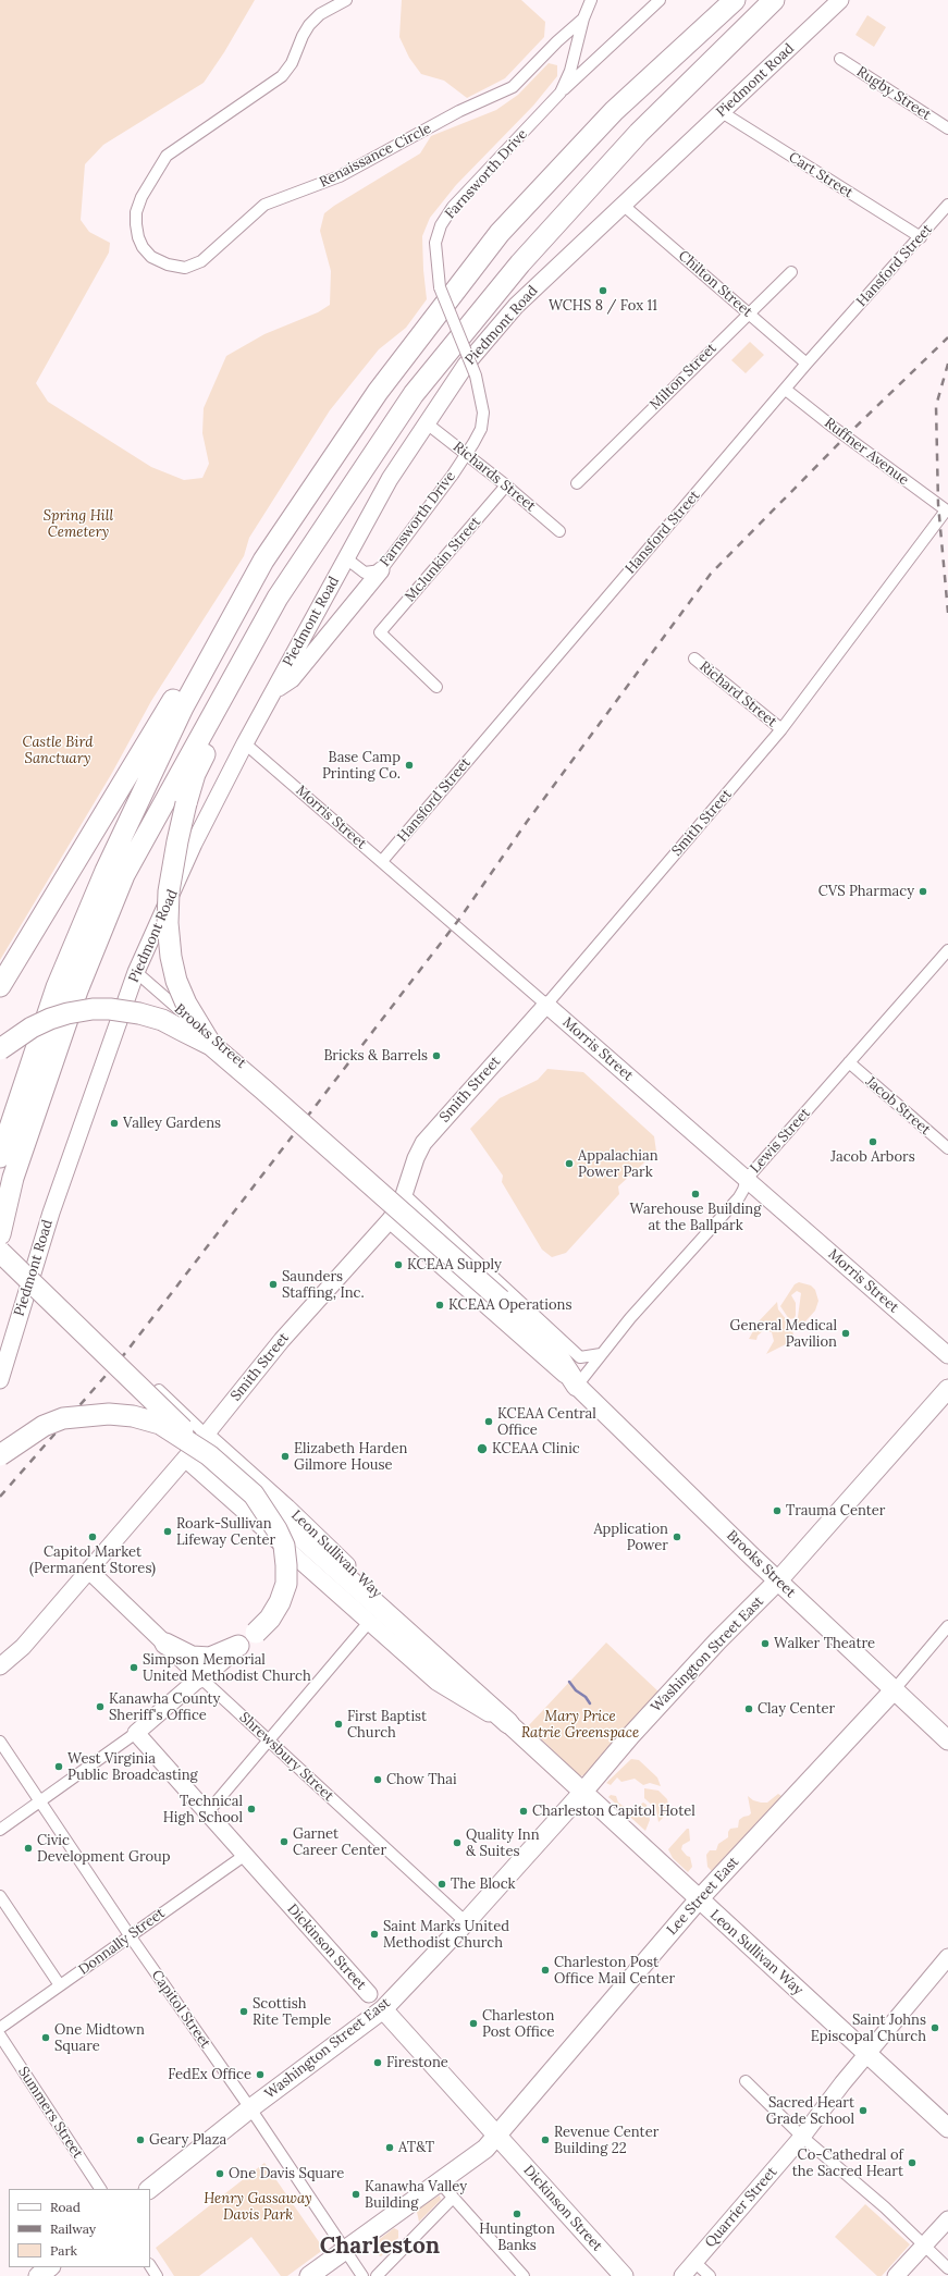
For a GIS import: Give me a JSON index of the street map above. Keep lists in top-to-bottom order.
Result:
{
  "streets": {
    "main road": [
      "Brooks Street",
      "Leon Sullivan Way",
      "Washington Street East",
      "Lee Street East",
      "Dickinson Street"
    ],
    "street": [
      "Piedmont Road",
      "Rugby Street",
      "Renaissance Circle",
      "Farnsworth Drive",
      "Cart Street",
      "Hansford Street",
      "Chilton Street",
      "Milton Street",
      "Ruffner Avenue",
      "Richards Street",
      "McJunkin Street",
      "Richard Street",
      "Morris Street",
      "Smith Street",
      "Jacob Street",
      "Lewis Street",
      "Shrewsbury Street",
      "Donnally Street",
      "Capitol Street",
      "Summers Street",
      "Quarrier Street"
    ]
  },
  "crossings": [
    ["Piedmont Road", "Farnsworth Drive"],
    ["Piedmont Road", "Cart Street"],
    ["Piedmont Road", "Chilton Street"],
    ["Piedmont Road", "Richards Street"],
    ["Piedmont Road", "Morris Street"],
    ["Piedmont Road", "Brooks Street"],
    ["Renaissance Circle", "Farnsworth Drive"],
    ["Cart Street", "Hansford Street"],
    ["Hansford Street", "Chilton Street"],
    ["Hansford Street", "Ruffner Avenue"],
    ["Hansford Street", "Morris Street"],
    ["Chilton Street", "Milton Street"],
    ["Ruffner Avenue", "Smith Street"],
    ["Richards Street", "McJunkin Street"],
    ["Richard Street", "Smith Street"],
    ["Morris Street", "Smith Street"],
    ["Morris Street", "Lewis Street"],
    ["Smith Street", "Leon Sullivan Way"],
    ["Smith Street", "Shrewsbury Street"],
    ["Brooks Street", "Lewis Street"],
    ["Brooks Street", "Washington Street East"],
    ["Brooks Street", "Lee Street East"],
    ["Jacob Street", "Lewis Street"],
    ["Leon Sullivan Way", "Washington Street East"],
    ["Leon Sullivan Way", "Lee Street East"],
    ["Leon Sullivan Way", "Quarrier Street"],
    ["Washington Street East", "Shrewsbury Street"],
    ["Washington Street East", "Dickinson Street"],
    ["Washington Street East", "Capitol Street"],
    ["Lee Street East", "Dickinson Street"],
    ["Lee Street East", "Capitol Street"],
    ["Donnally Street", "Dickinson Street"],
    ["Donnally Street", "Capitol Street"]
  ],
  "districts": ["Charleston"],
  "parks": [
    "Spring Hill Cemetery",
    "Castle Bird Sanctuary",
    "Mary Price Ratrie Greenspace",
    "Henry Gassaway Davis Park"
  ],
  "places": [
    "WCHS 8 / Fox 11",
    "Base Camp Printing Co.",
    "CVS Pharmacy",
    "Bricks & Barrels",
    "Valley Gardens",
    "Jacob Arbors",
    "Appalachian Power Park",
    "Warehouse Building at the Ballpark",
    "KCEAA Supply",
    "Saunders Staffing, Inc.",
    "KCEAA Operations",
    "General Medical Pavilion",
    "KCEAA Central Office",
    "KCEAA Clinic",
    "Elizabeth Harden Gilmore House",
    "Trauma Center",
    "Roark-Sullivan Lifeway Center",
    "Capitol Market (Permanent Stores)",
    "Application Power",
    "Walker Theatre",
    "Simpson Memorial United Methodist Church",
    "Kanawha County Sheriff's Office",
    "Clay Center",
    "First Baptist Church",
    "West Virginia Public Broadcasting",
    "Chow Thai",
    "Technical High School",
    "Charleston Capitol Hotel",
    "Garnet Career Center",
    "Quality Inn & Suites",
    "Civic Development Group",
    "The Block",
    "Saint Marks United Methodist Church",
    "Charleston Post Office Mail Center",
    "Scottish Rite Temple",
    "Charleston Post Office",
    "Saint Johns Episcopal Church",
    "One Midtown Square",
    "Firestone",
    "FedEx Office",
    "Sacred Heart Grade School",
    "Geary Plaza",
    "Revenue Center Building 22",
    "AT&T",
    "Co-Cathedral of the Sacred Heart",
    "One Davis Square",
    "Kanawha Valley Building",
    "Huntington Banks"
  ],
  "legend": ["Road", "Railway", "Park"]
}
